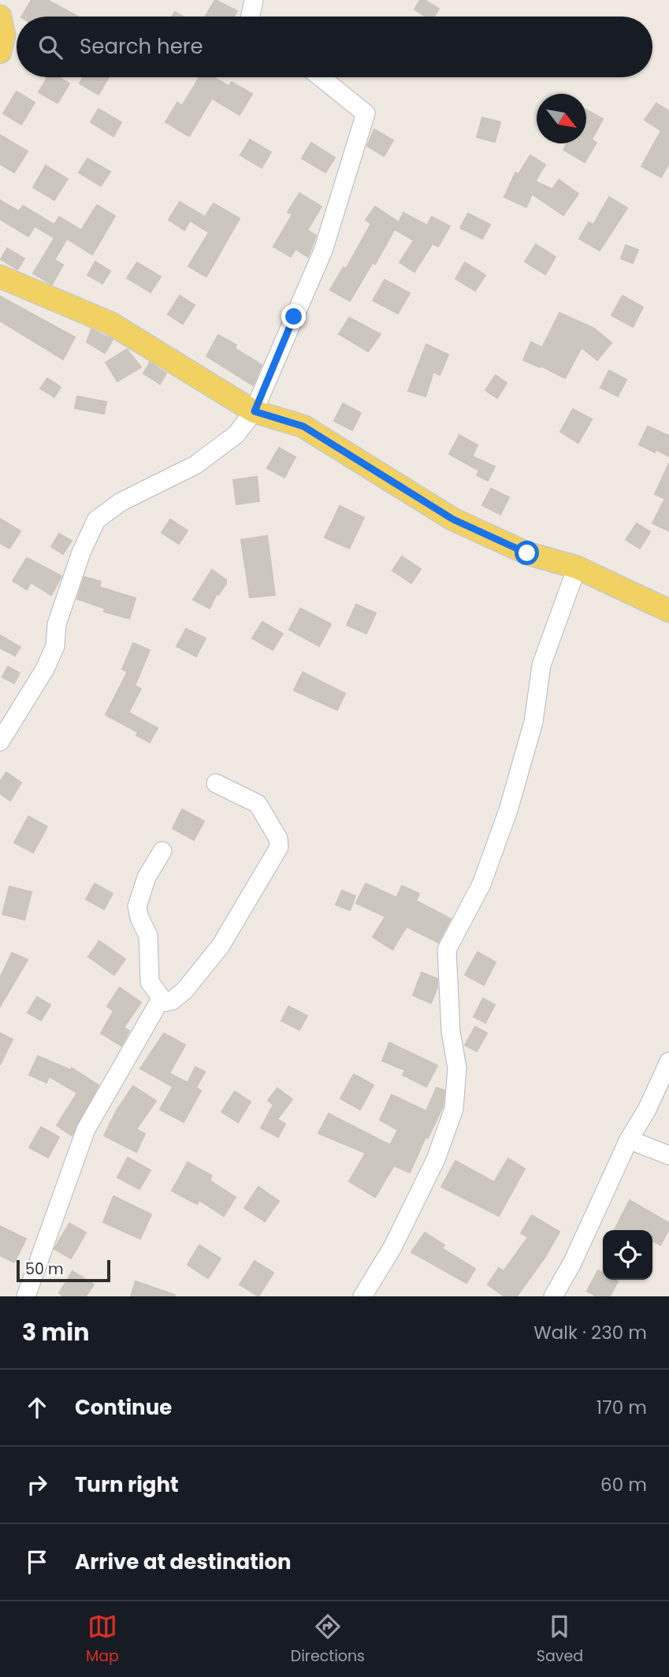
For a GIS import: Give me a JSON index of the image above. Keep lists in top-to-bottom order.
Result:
{
  "scale_bar": "50 m",
  "north": "bottom right",
  "page": {
    "search": "Search here",
    "scale": "50 m",
    "heading": ["3 min", "Walk · 230 m"],
    "list": [
      ["Continue", "170 m"],
      ["Turn right", "60 m"],
      "Arrive at destination"
    ],
    "nav": ["Map", "Directions", "Saved"]
  }
}
